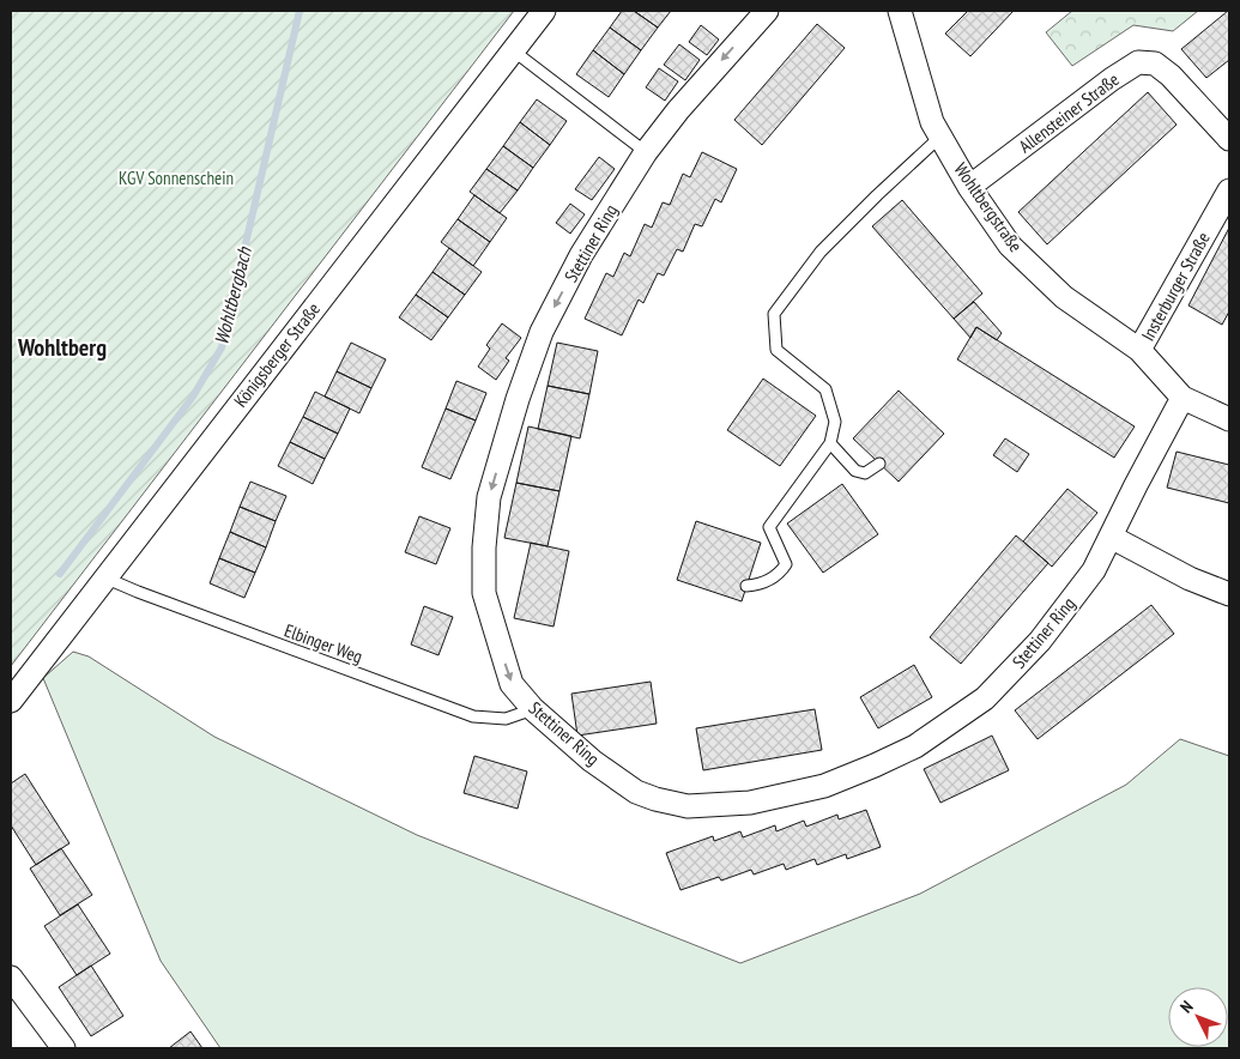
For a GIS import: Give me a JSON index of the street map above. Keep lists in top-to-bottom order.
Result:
{
  "streets": {
    "street": [
      "Allensteiner Straße",
      "Wohltbergstraße",
      "Stettiner Ring",
      "Insterburger Straße",
      "Königsberger Straße"
    ],
    "lane": ["Elbinger Weg"]
  },
  "crossings": [
    ["Allensteiner Straße", "Wohltbergstraße"],
    ["Wohltbergstraße", "Stettiner Ring"],
    ["Wohltbergstraße", "Insterburger Straße"],
    ["Stettiner Ring", "Elbinger Weg"],
    ["Königsberger Straße", "Elbinger Weg"]
  ],
  "one_way": ["Stettiner Ring"],
  "districts": ["Wohltberg"],
  "water": ["Wohltbergbach"],
  "parks": ["KGV Sonnenschein"],
  "north": "top left"
}
